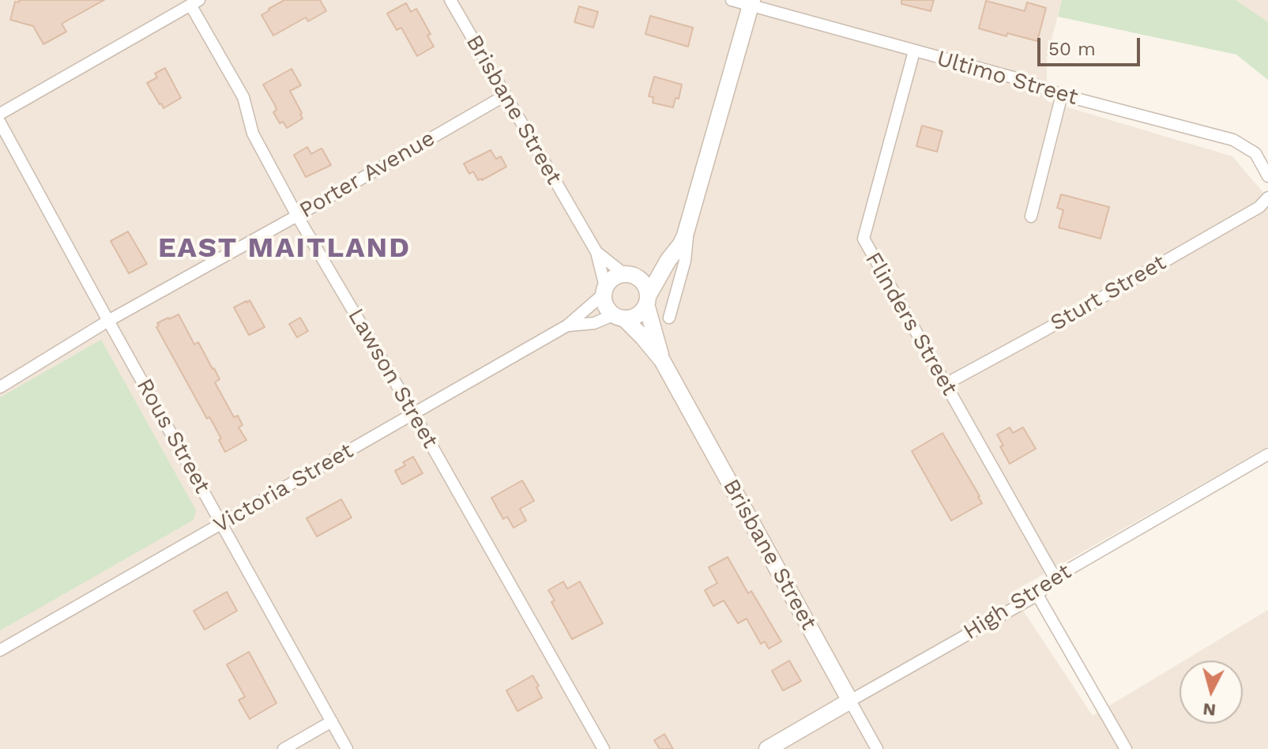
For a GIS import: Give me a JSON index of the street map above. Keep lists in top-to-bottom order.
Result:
{
  "streets": {
    "main road": ["Brisbane Street", "High Street"],
    "street": [
      "Ultimo Street",
      "Porter Avenue",
      "Sturt Street",
      "Flinders Street",
      "Lawson Street",
      "Rous Street",
      "Victoria Street"
    ]
  },
  "crossings": [
    ["Ultimo Street", "Flinders Street"],
    ["Brisbane Street", "Porter Avenue"],
    ["Brisbane Street", "Victoria Street"],
    ["Brisbane Street", "High Street"],
    ["Porter Avenue", "Lawson Street"],
    ["Porter Avenue", "Rous Street"],
    ["Sturt Street", "Flinders Street"],
    ["Flinders Street", "High Street"],
    ["Lawson Street", "Victoria Street"],
    ["Rous Street", "Victoria Street"]
  ],
  "districts": ["EAST MAITLAND"],
  "scale_bar": "50 m",
  "north": "bottom"
}
